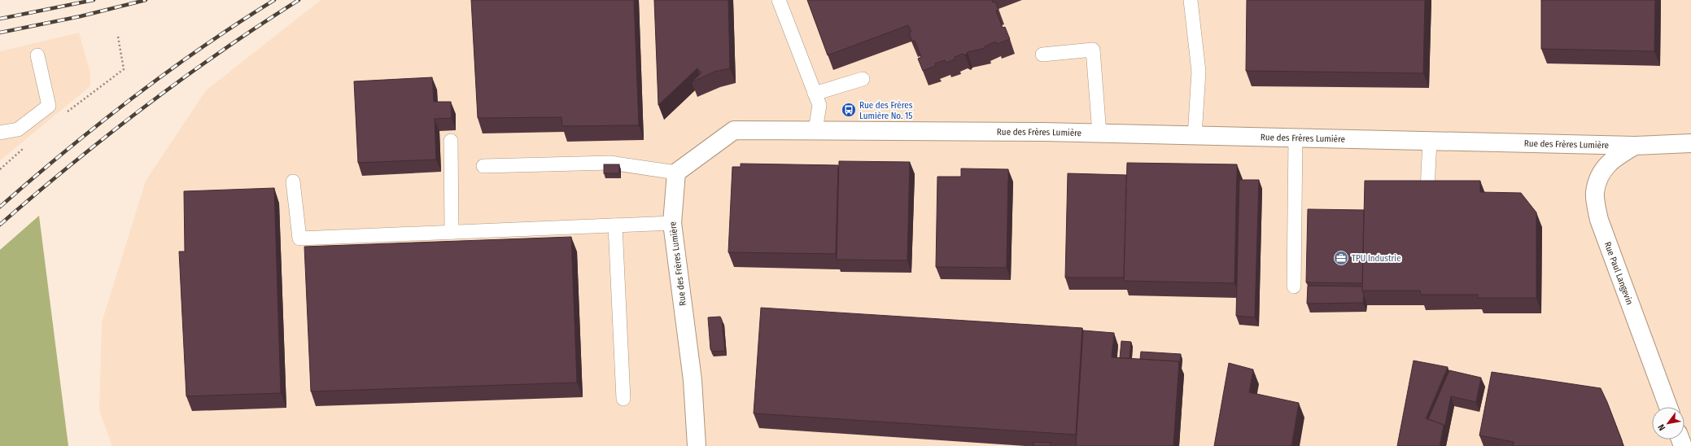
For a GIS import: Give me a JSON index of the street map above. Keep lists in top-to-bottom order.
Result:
{
  "streets": {
    "street": ["Rue des Frères Lumière", "Rue Paul Langevin"]
  },
  "crossings": [
    ["Rue des Frères Lumière", "Rue Paul Langevin"]
  ],
  "places": {
    "bus stop": ["Rue des Frères Lumière No. 15"],
    "office": ["TPU Industrie"]
  },
  "north": "bottom left"
}
